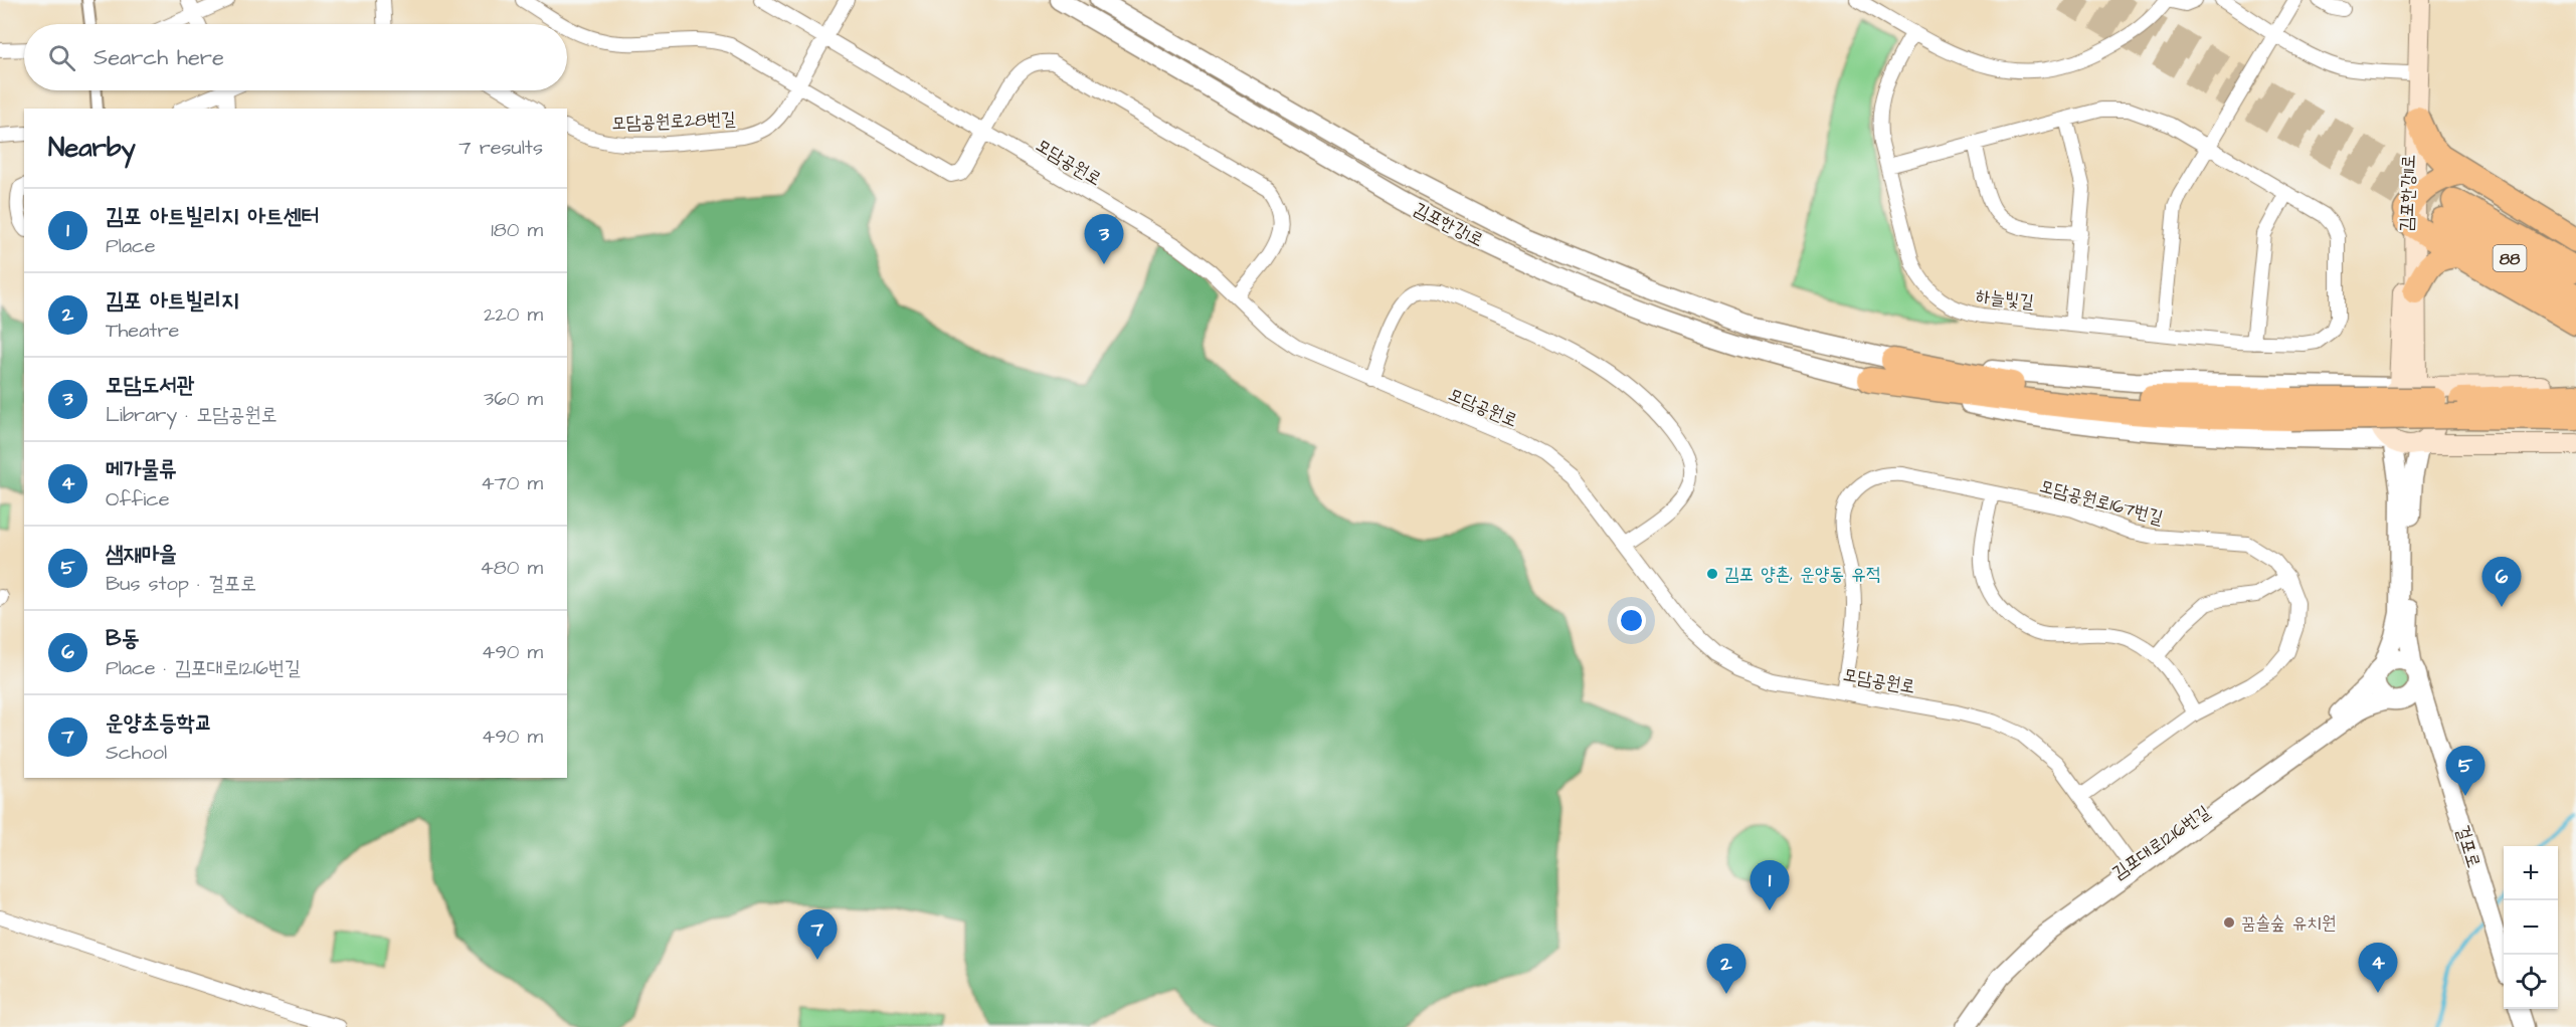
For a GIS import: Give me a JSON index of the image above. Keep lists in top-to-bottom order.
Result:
{
  "streets": {
    "highway": ["88"],
    "main road": ["김포한강11로"],
    "street": [
      "모담공원로28번길",
      "모담공원로",
      "김포한강1로",
      "하늘빛길",
      "모담공원로167번길",
      "김포대로1216번길",
      "걸포로"
    ]
  },
  "crossings": [
    ["모담공원로28번길", "모담공원로"],
    ["모담공원로", "모담공원로167번길"],
    ["모담공원로", "김포대로1216번길"],
    ["김포한강11로", "김포한강1로"],
    ["김포한강11로", "김포대로1216번길"],
    ["김포한강1로", "김포대로1216번길"],
    ["김포대로1216번길", "걸포로"]
  ],
  "places": ["김포 양촌, 운양동 유적", "꿈솔숲 유치원"],
  "page": {
    "search": "Search here",
    "heading": ["Nearby", "7 results"],
    "list": [
      {
        "mark": "1",
        "name": "김포 아트빌리지 아트센터",
        "note": "Place",
        "value": "180 m"
      },
      {
        "mark": "2",
        "name": "김포 아트빌리지",
        "note": "Theatre",
        "value": "220 m"
      },
      {
        "mark": "3",
        "name": "모담도서관",
        "note": "Library · 모담공원로",
        "value": "360 m"
      },
      {
        "mark": "4",
        "name": "메가물류",
        "note": "Office",
        "value": "470 m"
      },
      {
        "mark": "5",
        "name": "샘재마을",
        "note": "Bus stop · 걸포로",
        "value": "480 m"
      },
      {
        "mark": "6",
        "name": "B동",
        "note": "Place · 김포대로1216번길",
        "value": "490 m"
      },
      {
        "mark": "7",
        "name": "운양초등학교",
        "note": "School",
        "value": "490 m"
      }
    ],
    "pins": [
      "3",
      "6",
      "5",
      "1",
      "7",
      "4",
      "2"
    ],
    "map_buttons": ["+", "−"]
  }
}
